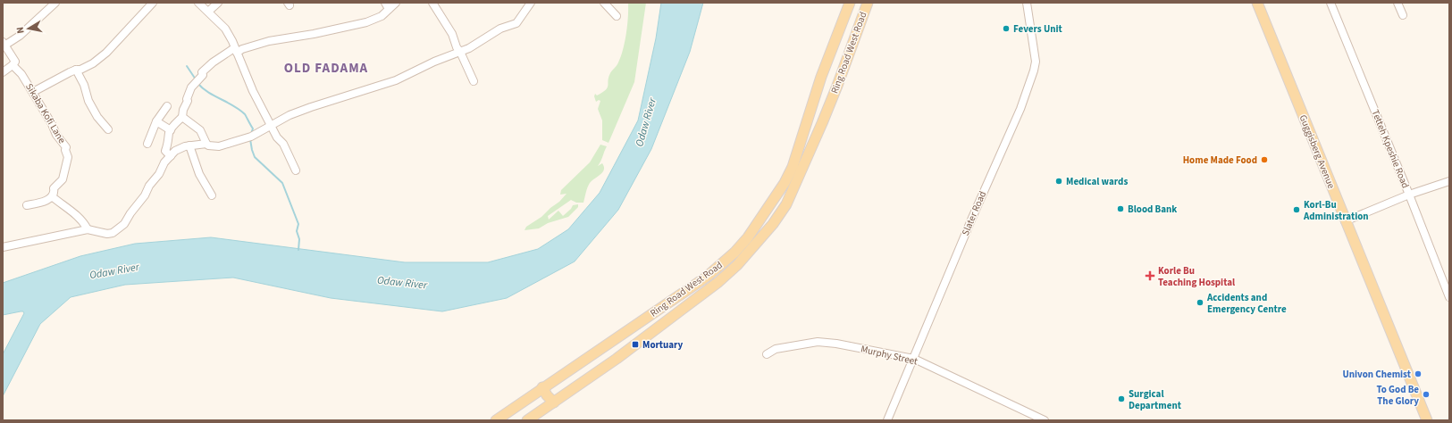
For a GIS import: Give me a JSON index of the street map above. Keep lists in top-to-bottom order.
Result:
{
  "streets": {
    "main road": ["Ring Road West Road", "Guggisberg Avenue"],
    "street": [
      "Sikaba Kofi Lane",
      "Tetteh Kpeshie Road",
      "Slater Road",
      "Murphy Street"
    ]
  },
  "crossings": [
    ["Slater Road", "Murphy Street"]
  ],
  "districts": ["OLD FADAMA"],
  "water": ["Odaw River"],
  "places": {
    "other": [
      "Fevers Unit",
      "Home Made Food",
      "Medical wards",
      "Blood Bank",
      "Korl-Bu Administration",
      "Accidents and Emergency Centre",
      "Univon Chemist",
      "To God Be The Glory",
      "Surgical Department"
    ],
    "health": ["Korle Bu Teaching Hospital"],
    "transit": ["Mortuary"]
  },
  "north": "left"
}
